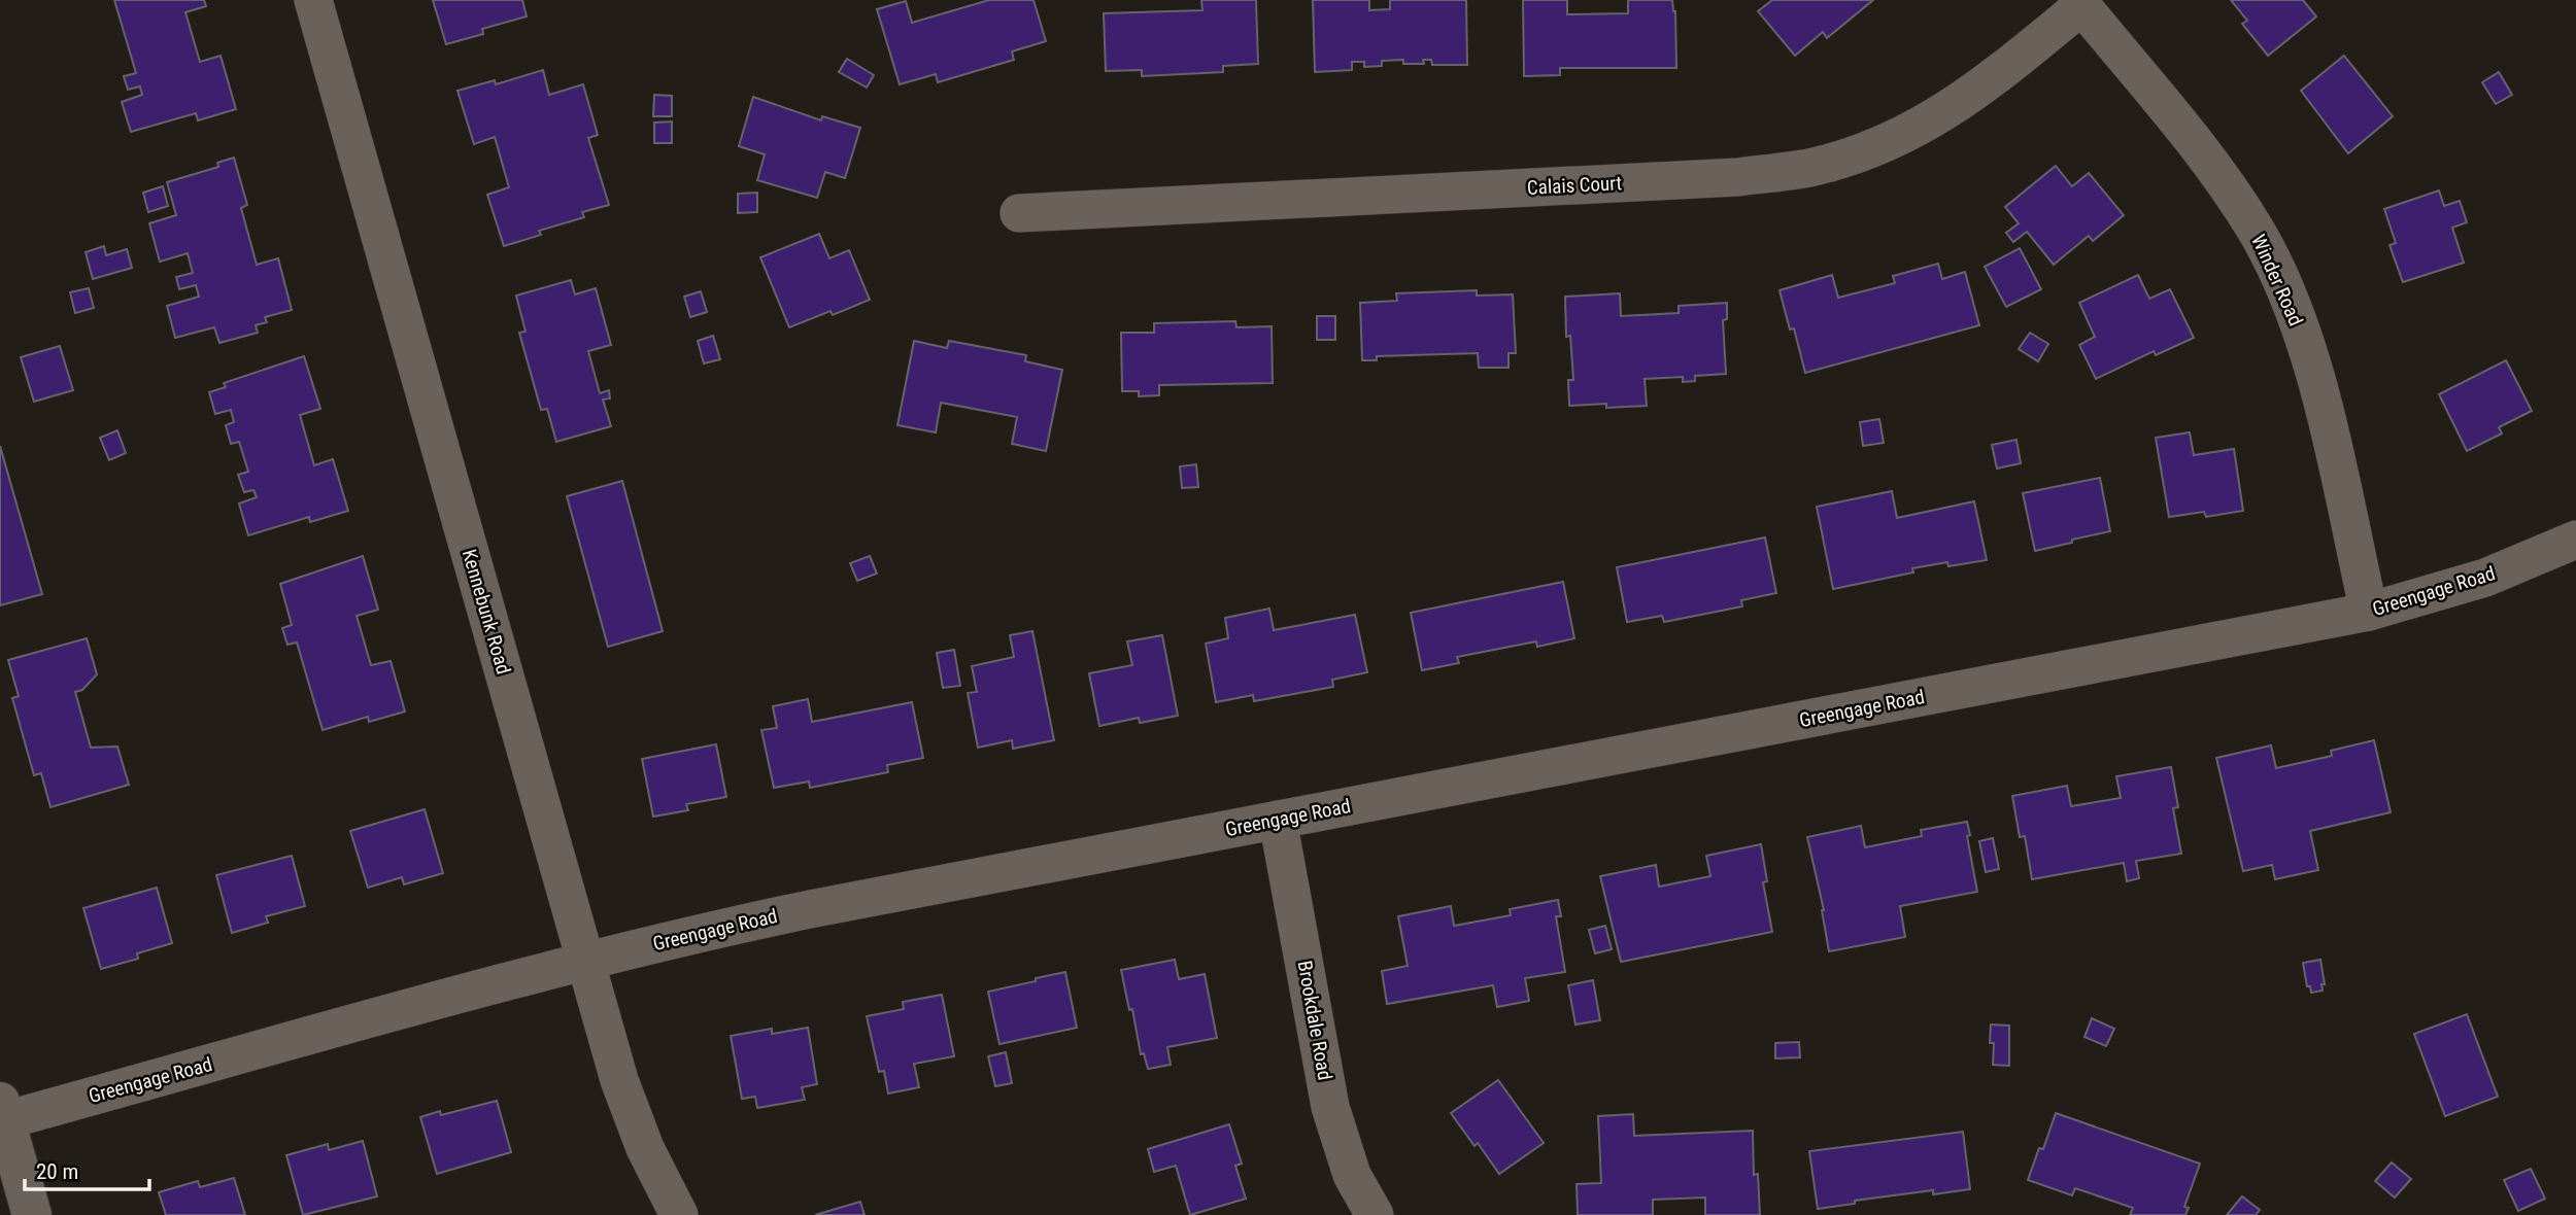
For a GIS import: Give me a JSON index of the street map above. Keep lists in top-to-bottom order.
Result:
{
  "streets": {
    "street": [
      "Calais Court",
      "Winder Road",
      "Greengage Road",
      "Kennebunk Road",
      "Brookdale Road"
    ]
  },
  "crossings": [
    ["Calais Court", "Winder Road"],
    ["Winder Road", "Greengage Road"],
    ["Greengage Road", "Kennebunk Road"],
    ["Greengage Road", "Brookdale Road"]
  ],
  "scale_bar": "20 m"
}
